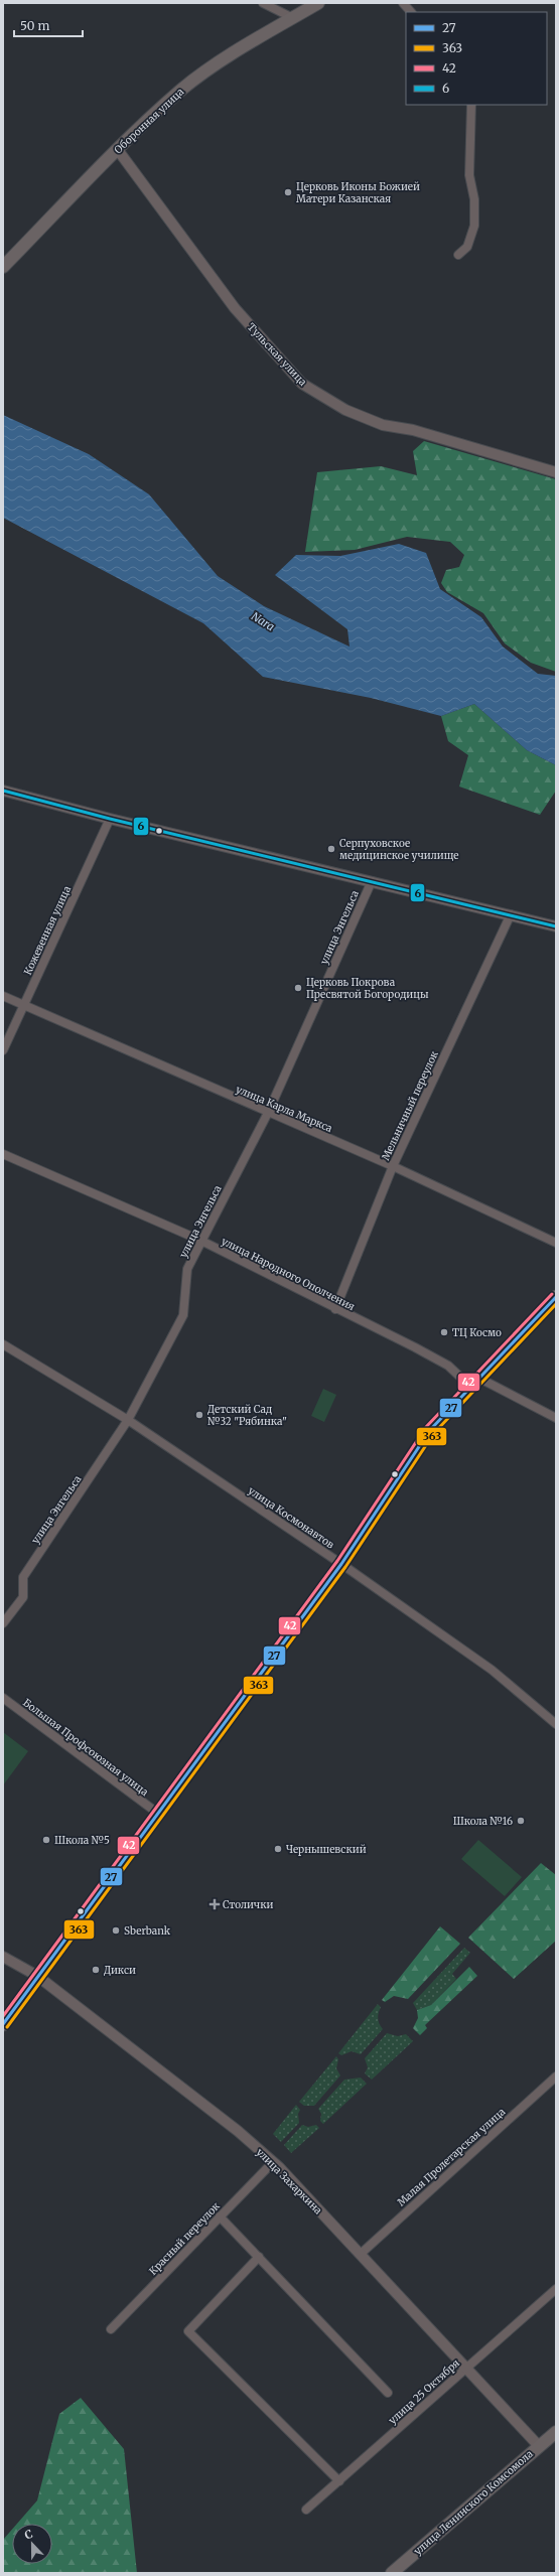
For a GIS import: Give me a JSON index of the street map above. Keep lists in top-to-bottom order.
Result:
{
  "streets": {
    "main road": ["Оборонная улица", "улица Ленинского Комсомола"],
    "street": [
      "Тульская улица",
      "улица Энгельса",
      "Кожевенная улица",
      "Мельничный переулок",
      "улица Карла Маркса",
      "улица Народного Ополчения",
      "улица Космонавтов",
      "Большая Профсоюзная улица",
      "Малая Пролетарская улица",
      "улица Захаркина",
      "Красный переулок",
      "улица 25 Октября"
    ]
  },
  "crossings": [
    ["Оборонная улица", "Тульская улица"],
    ["улица Энгельса", "улица Карла Маркса"],
    ["улица Энгельса", "улица Народного Ополчения"],
    ["улица Энгельса", "улица Космонавтов"],
    ["Кожевенная улица", "улица Карла Маркса"],
    ["Мельничный переулок", "улица Карла Маркса"],
    ["Мельничный переулок", "улица Народного Ополчения"],
    ["Малая Пролетарская улица", "улица Захаркина"],
    ["улица Захаркина", "Красный переулок"],
    ["улица Захаркина", "улица 25 Октября"],
    ["улица Захаркина", "улица Ленинского Комсомола"]
  ],
  "water": ["Nara"],
  "places": {
    "other": [
      "Церковь Иконы Божией Матери Казанская",
      "Серпуховское медицинское училище",
      "Церковь Покрова Пресвятой Богородицы",
      "ТЦ Космо",
      "Детский Сад №32 \"Рябинка\"",
      "Школа №16",
      "Школа №5",
      "Чернышевский",
      "Sberbank",
      "Дикси"
    ],
    "health": ["Столички"]
  },
  "lines": [
    "transit line 6",
    "transit line 42",
    "transit line 27",
    "transit line 363"
  ],
  "legend": [
    "27",
    "363",
    "42",
    "6"
  ],
  "scale_bar": "50 m",
  "north": "top"
}
